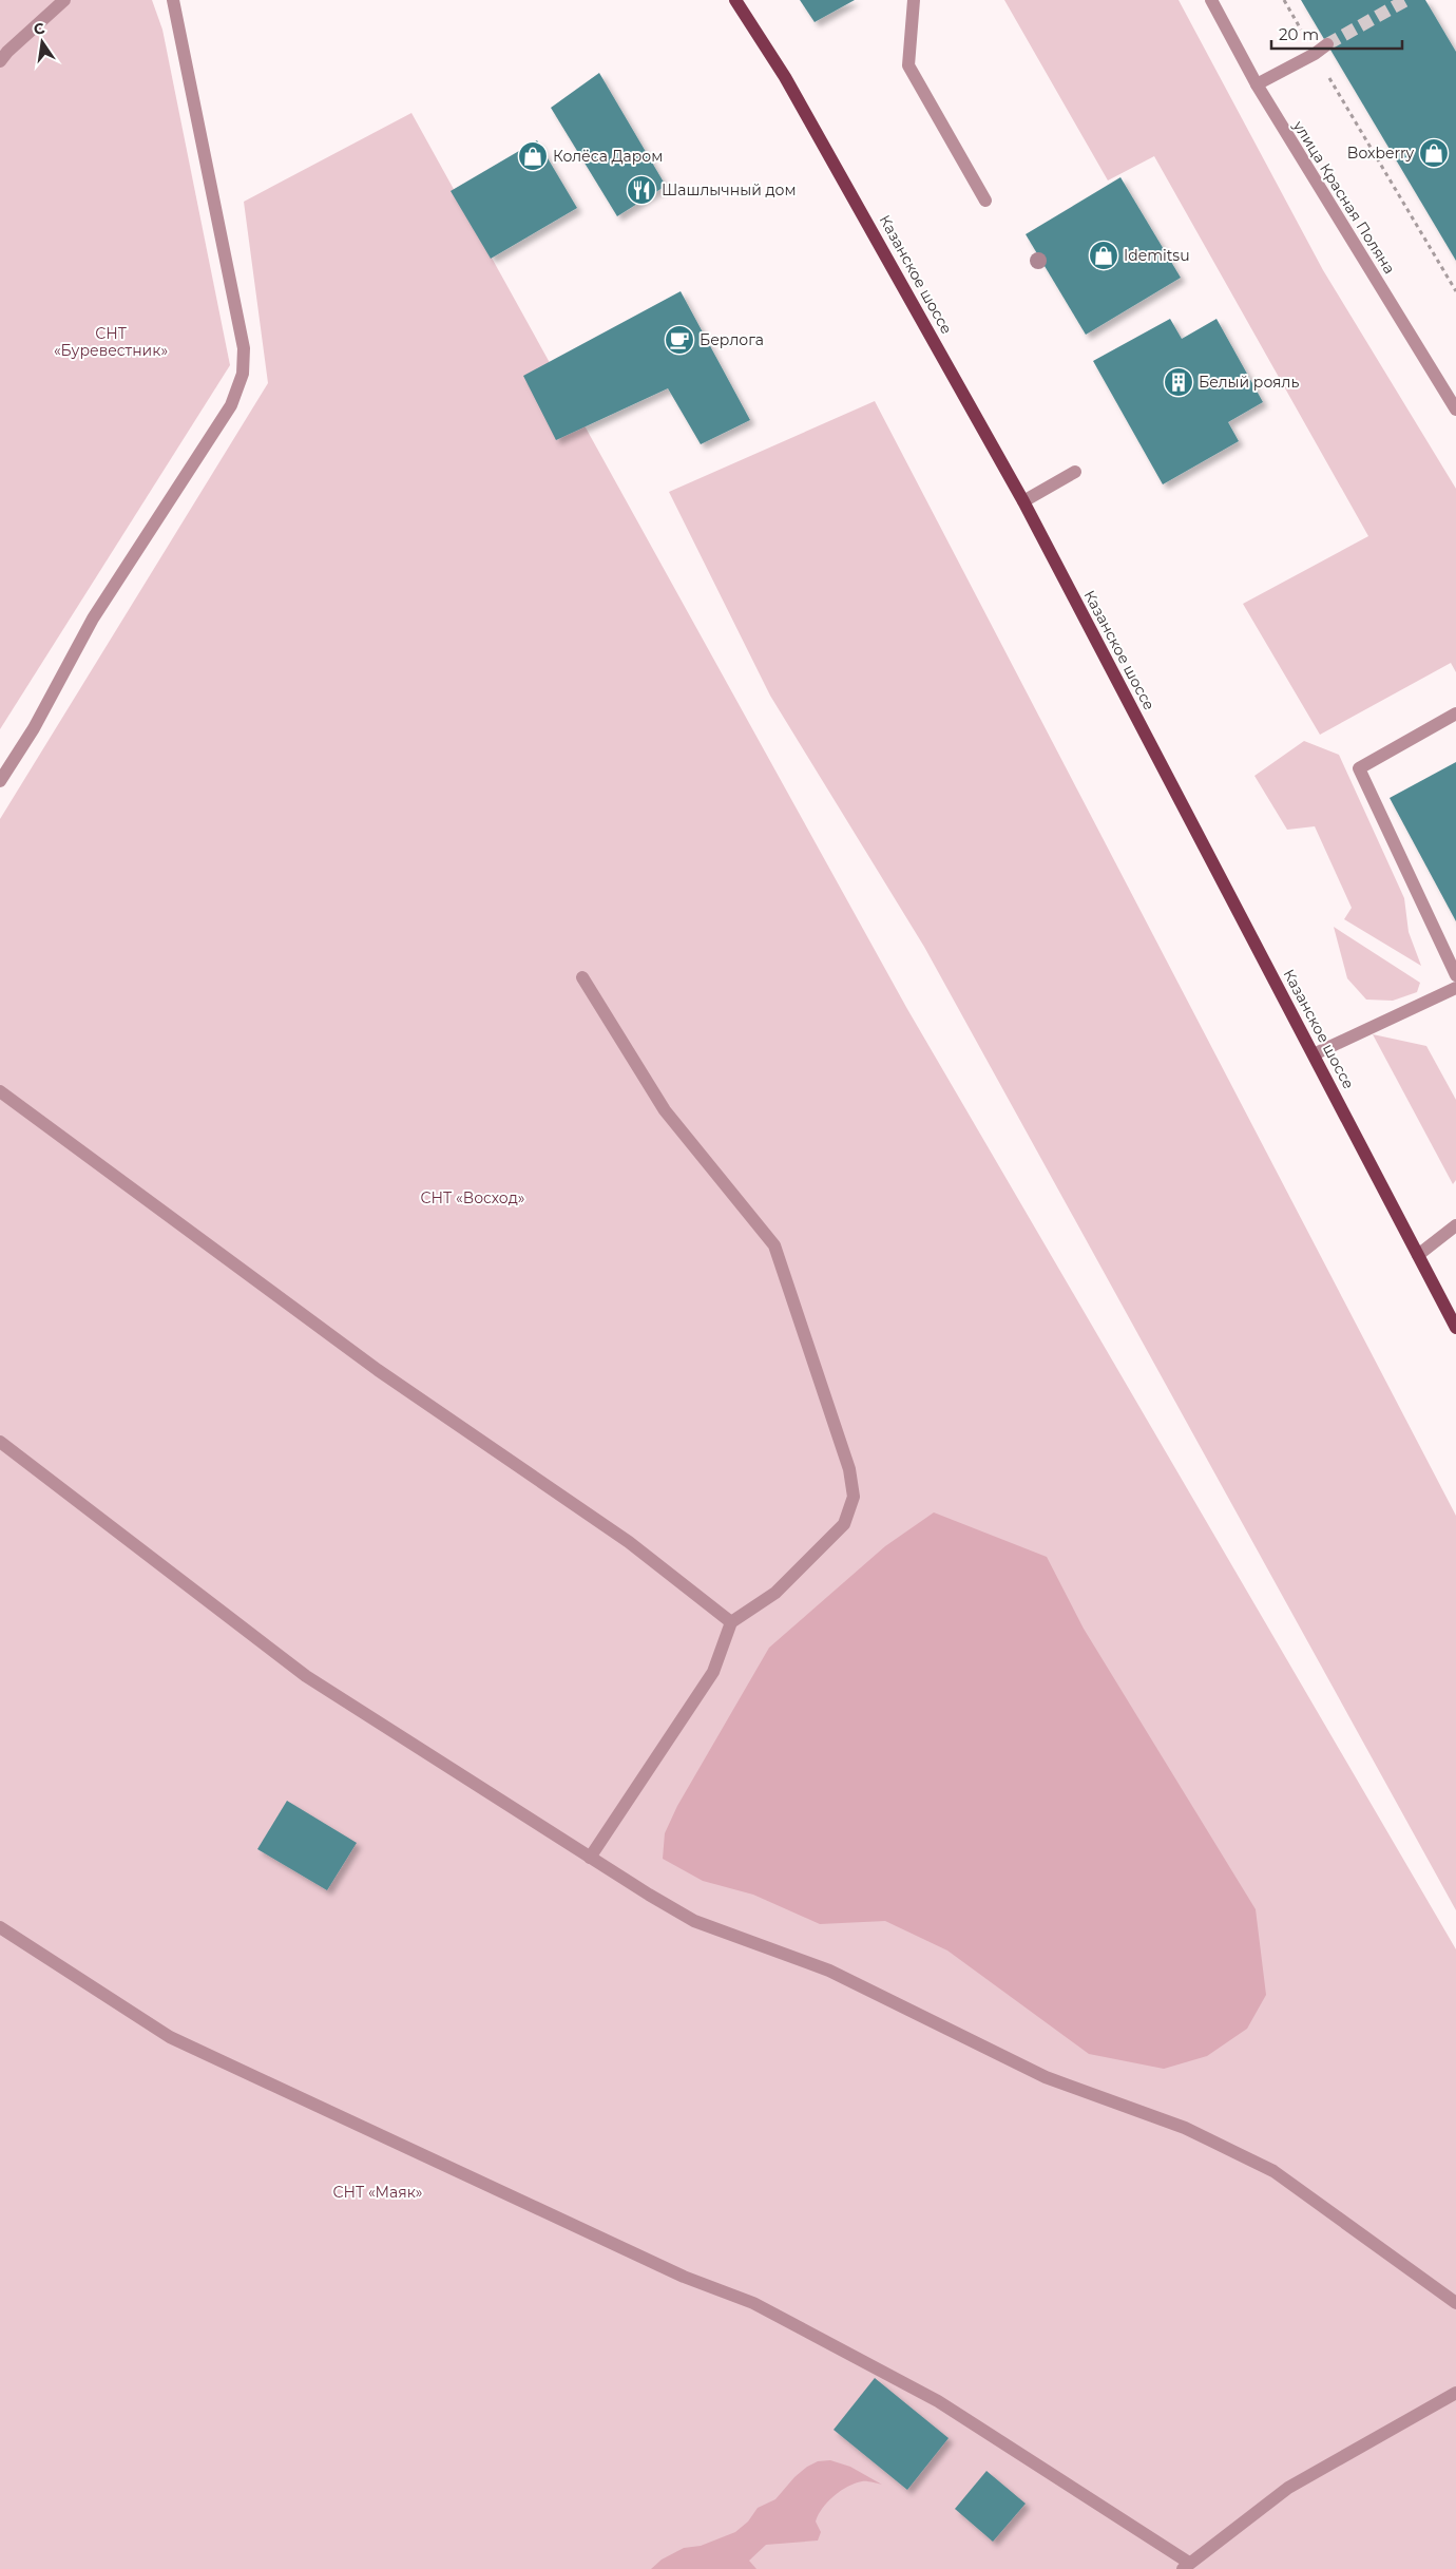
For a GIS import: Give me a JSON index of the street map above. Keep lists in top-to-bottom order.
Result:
{
  "streets": {
    "main road": ["Казанское шоссе"],
    "street": ["улица Красная Поляна"]
  },
  "parks": ["СНТ «Буревестник»", "СНТ «Восход»", "СНТ «Маяк»"],
  "places": {
    "shop": ["Boxberry", "Колёса Даром", "Idemitsu"],
    "restaurant": ["Шашлычный дом"],
    "cafe": ["Берлога"],
    "building": ["Белый рояль"]
  },
  "scale_bar": "20 m",
  "north": "top"
}
